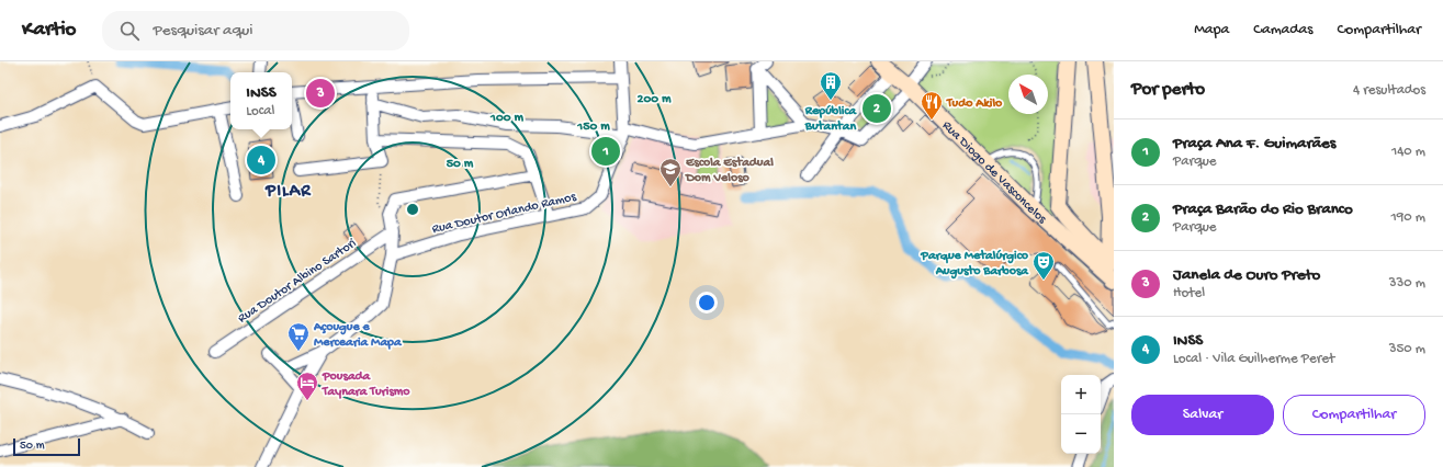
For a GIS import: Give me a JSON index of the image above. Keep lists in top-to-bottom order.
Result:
{
  "streets": {
    "street": ["Rua Diogo de Vasconcelos", "Rua Doutor Orlando Ramos", "Rua Doutor Albino Sartori"]
  },
  "districts": ["PILAR"],
  "places": {
    "building": ["República Butantan"],
    "restaurant": ["Tudo Akilo"],
    "school or university": ["Escola Estadual Dom Veloso"],
    "theatre": ["Parque Metalúrgico Augusto Barbosa"],
    "supermarket": ["Açougue e Mercearia Mapa"],
    "hotel": ["Pousada Taynara Turismo"]
  },
  "scale_bar": "50 m",
  "north": "top left",
  "page": {
    "header": "Kartio",
    "search": "Pesquisar aqui",
    "nav": ["Mapa", "Camadas", "Compartilhar"],
    "heading": ["Por perto", "4 resultados"],
    "popup": ["INSS", "Local"],
    "pins": [
      "3",
      "2",
      "1",
      "4"
    ],
    "list": [
      {
        "mark": "1",
        "name": "Praça Ana F. Guimarães",
        "note": "Parque",
        "value": "140 m"
      },
      {
        "mark": "2",
        "name": "Praça Barão do Rio Branco",
        "note": "Parque",
        "value": "190 m"
      },
      {
        "mark": "3",
        "name": "Janela de Ouro Preto",
        "note": "Hotel",
        "value": "330 m"
      },
      {
        "mark": "4",
        "name": "INSS",
        "note": "Local · Vila Guilherme Peret",
        "value": "350 m"
      }
    ],
    "map_buttons": ["+", "−"],
    "buttons": ["Salvar", "Compartilhar"],
    "scale": "50 m"
  },
  "rings": [
    "200 m",
    "100 m",
    "150 m",
    "50 m"
  ]
}
